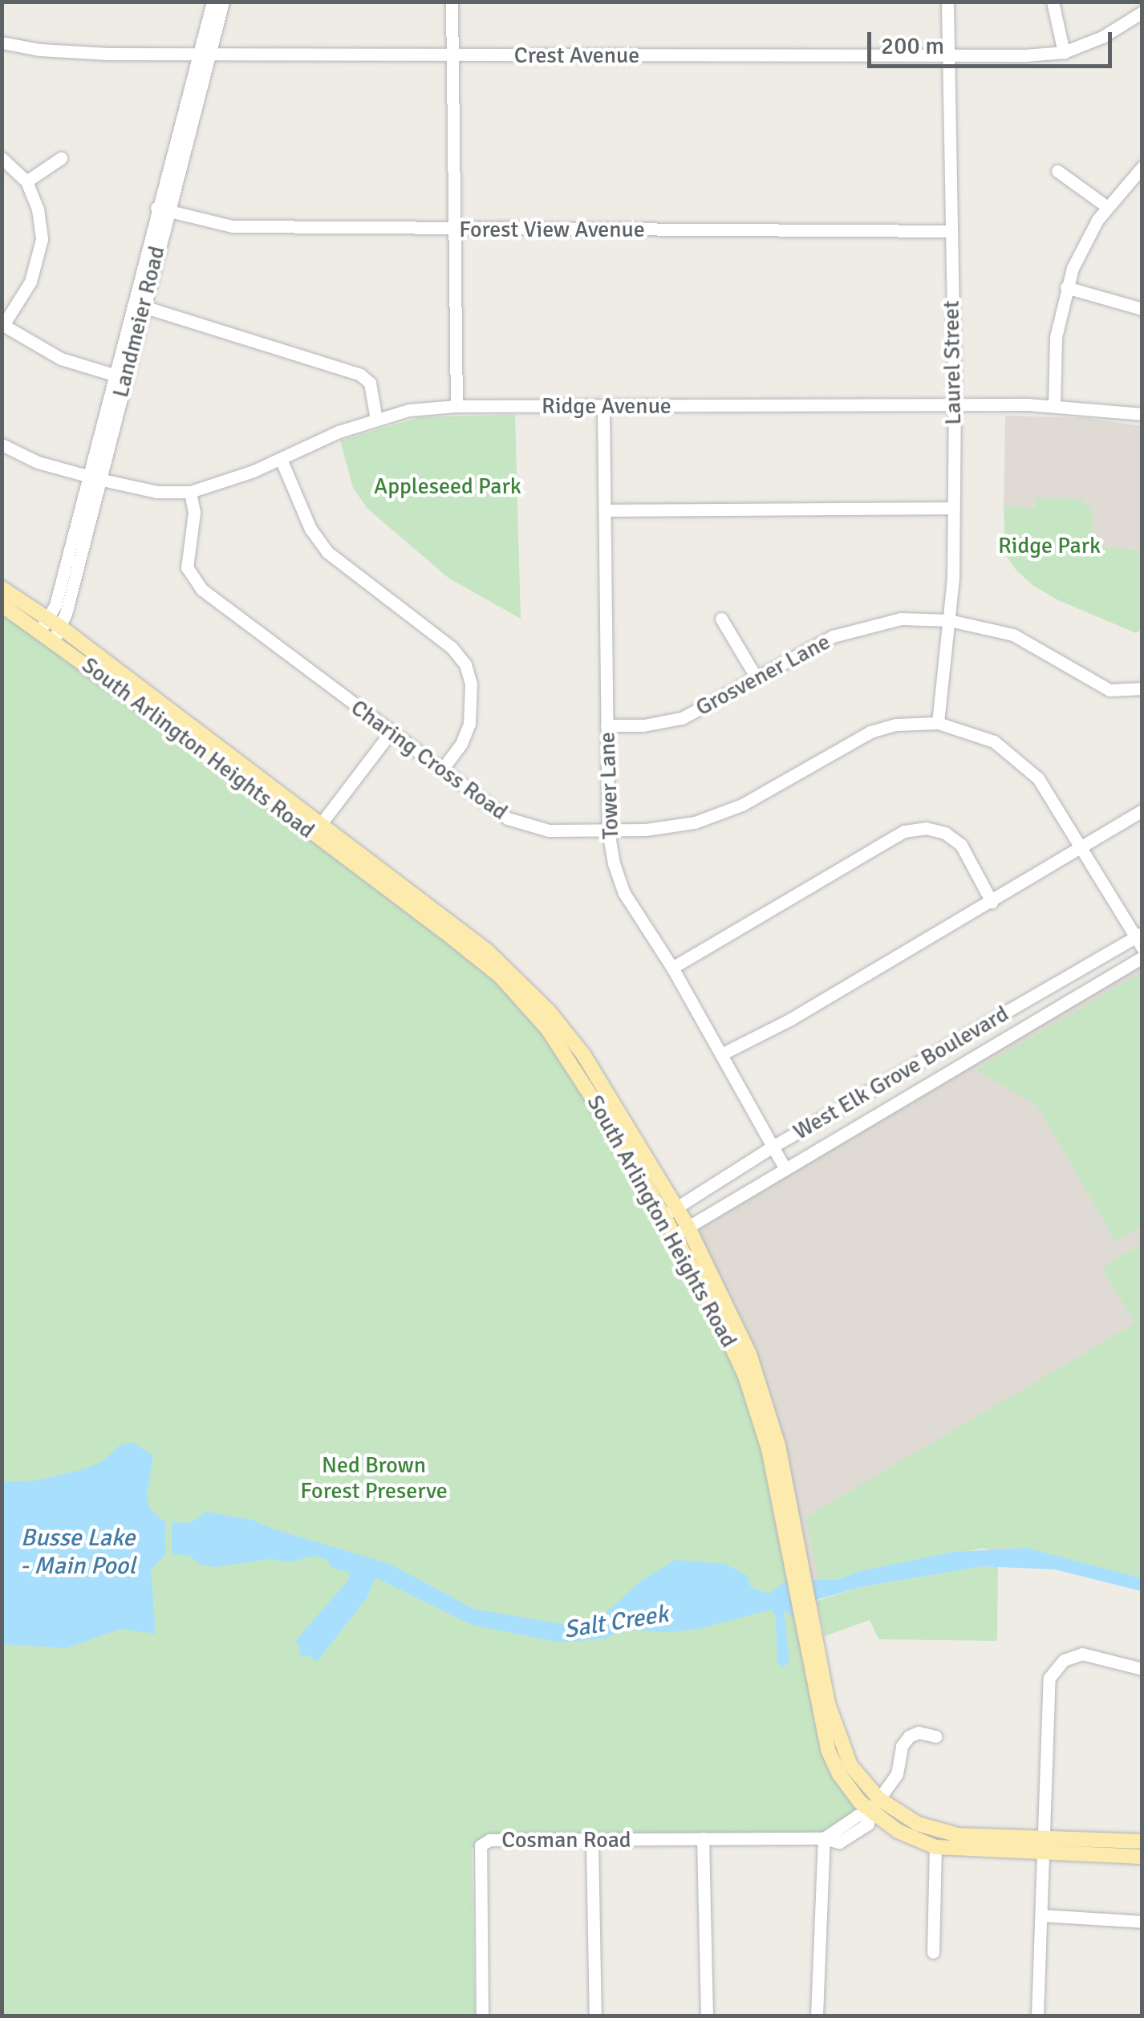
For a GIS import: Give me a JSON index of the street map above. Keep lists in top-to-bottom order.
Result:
{
  "streets": {
    "main road": ["South Arlington Heights Road"],
    "street": [
      "Crest Avenue",
      "Forest View Avenue",
      "Landmeier Road",
      "Laurel Street",
      "Ridge Avenue",
      "Grosvener Lane",
      "Charing Cross Road",
      "Tower Lane",
      "West Elk Grove Boulevard",
      "Cosman Road"
    ]
  },
  "crossings": [
    ["Crest Avenue", "Landmeier Road"],
    ["Crest Avenue", "Laurel Street"],
    ["Forest View Avenue", "Landmeier Road"],
    ["Forest View Avenue", "Laurel Street"],
    ["Landmeier Road", "Ridge Avenue"],
    ["Landmeier Road", "South Arlington Heights Road"],
    ["Laurel Street", "Ridge Avenue"],
    ["Laurel Street", "Grosvener Lane"],
    ["Laurel Street", "Charing Cross Road"],
    ["Ridge Avenue", "Charing Cross Road"],
    ["Ridge Avenue", "Tower Lane"],
    ["Grosvener Lane", "Tower Lane"],
    ["South Arlington Heights Road", "West Elk Grove Boulevard"],
    ["South Arlington Heights Road", "Cosman Road"],
    ["Charing Cross Road", "Tower Lane"],
    ["Charing Cross Road", "West Elk Grove Boulevard"],
    ["Tower Lane", "West Elk Grove Boulevard"]
  ],
  "water": ["Busse Lake - Main Pool", "Salt Creek"],
  "parks": ["Appleseed Park", "Ridge Park", "Ned Brown Forest Preserve"],
  "scale_bar": "200 m"
}
